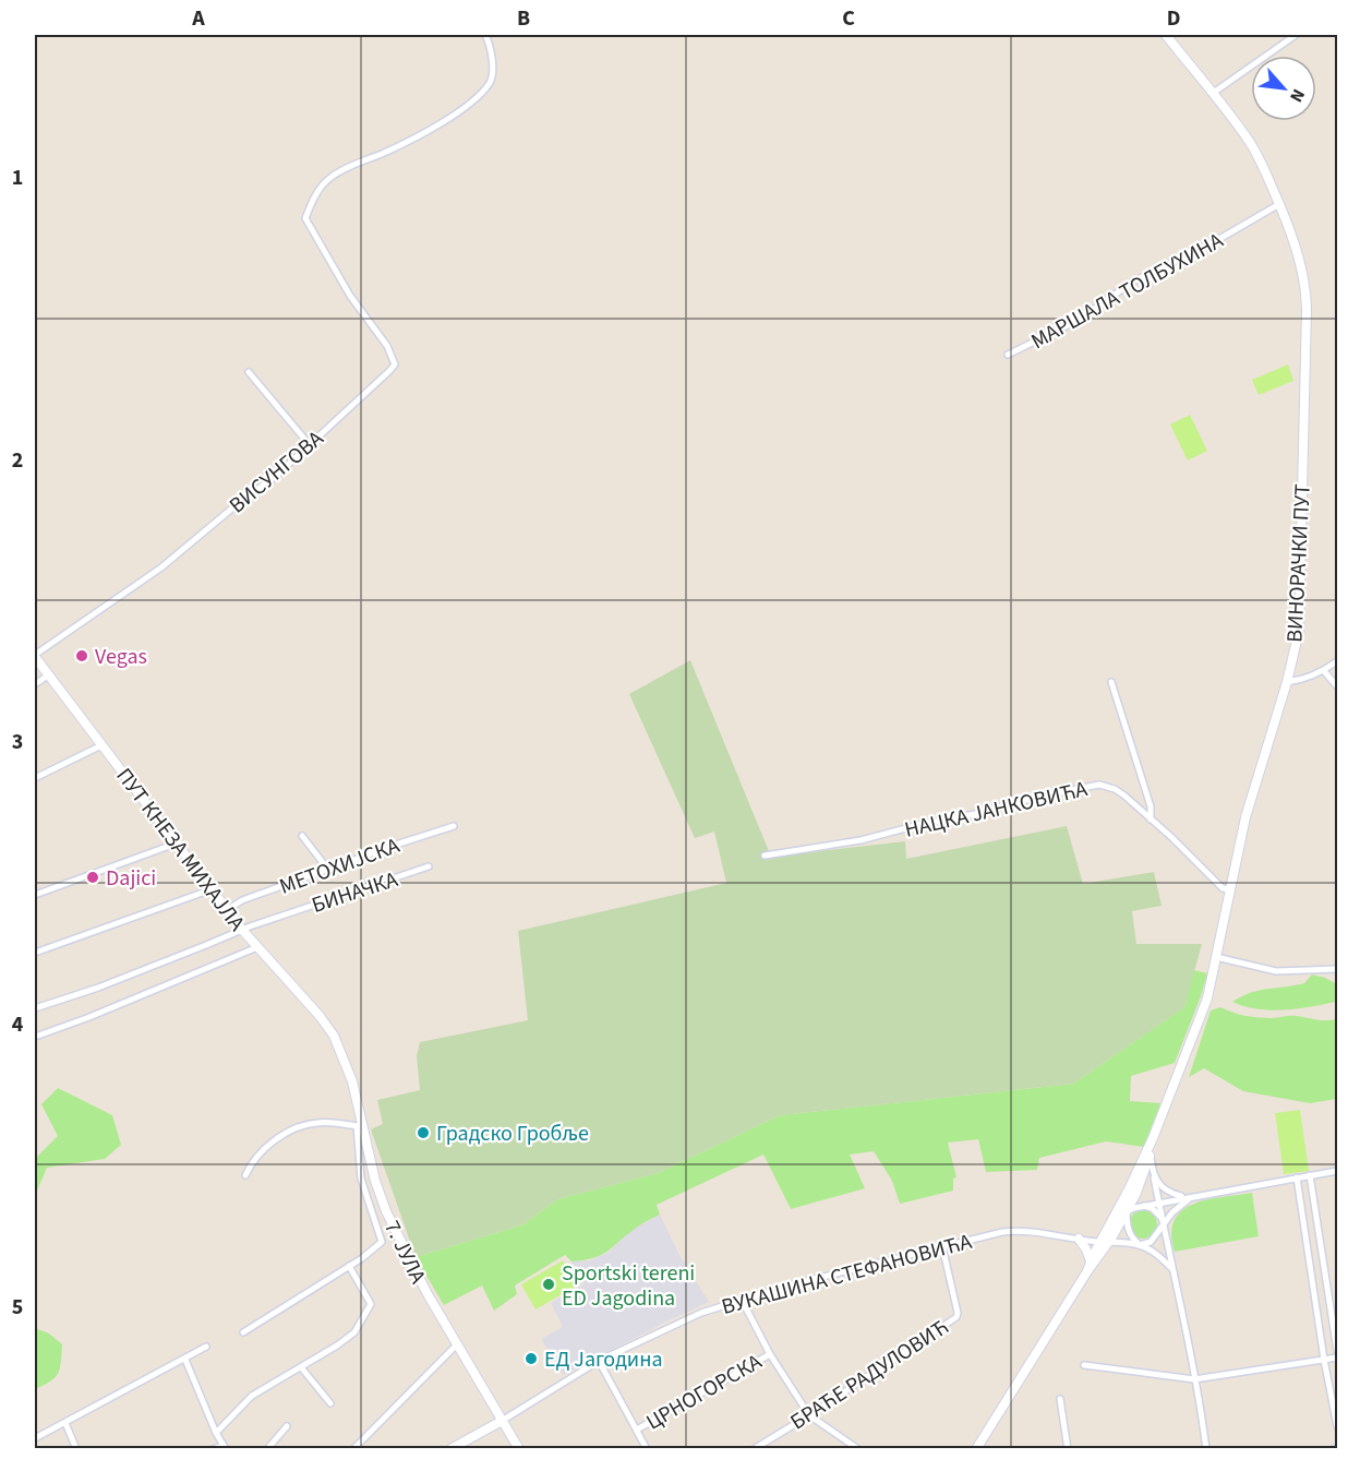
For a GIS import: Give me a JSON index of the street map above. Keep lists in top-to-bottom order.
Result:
{
  "streets": {
    "street": [
      "МАРШАЛА ТОЛБУХИНА",
      "ВИСУНГОВА",
      "ВИНОРАЧКИ ПУТ",
      "НАЦКА ЈАНКОВИЋА",
      "ПУТ КНЕЗА МИХАЈЛА",
      "МЕТОХИЈСКА",
      "БИНАЧКА",
      "7. ЈУЛА",
      "ВУКАШИНА СТЕФАНОВИЋА",
      "БРАЋЕ РАДУЛОВИЋ",
      "ЦРНОГОРСКА"
    ]
  },
  "crossings": [
    ["МАРШАЛА ТОЛБУХИНА", "ВИНОРАЧКИ ПУТ"],
    ["ВИСУНГОВА", "ПУТ КНЕЗА МИХАЈЛА"],
    ["ВИНОРАЧКИ ПУТ", "НАЦКА ЈАНКОВИЋА"],
    ["ПУТ КНЕЗА МИХАЈЛА", "МЕТОХИЈСКА"],
    ["ПУТ КНЕЗА МИХАЈЛА", "БИНАЧКА"],
    ["ПУТ КНЕЗА МИХАЈЛА", "7. ЈУЛА"],
    ["7. ЈУЛА", "ВУКАШИНА СТЕФАНОВИЋА"],
    ["ВУКАШИНА СТЕФАНОВИЋА", "БРАЋЕ РАДУЛОВИЋ"]
  ],
  "places": [
    "Vegas",
    "Dajici",
    "Градско Гробље",
    "Sportski tereni ED Jagodina",
    "ЕД Јагодина"
  ],
  "north": "bottom right",
  "grid": {
    "columns": [
      "A",
      "B",
      "C",
      "D"
    ],
    "rows": [
      "1",
      "2",
      "3",
      "4",
      "5"
    ]
  }
}
